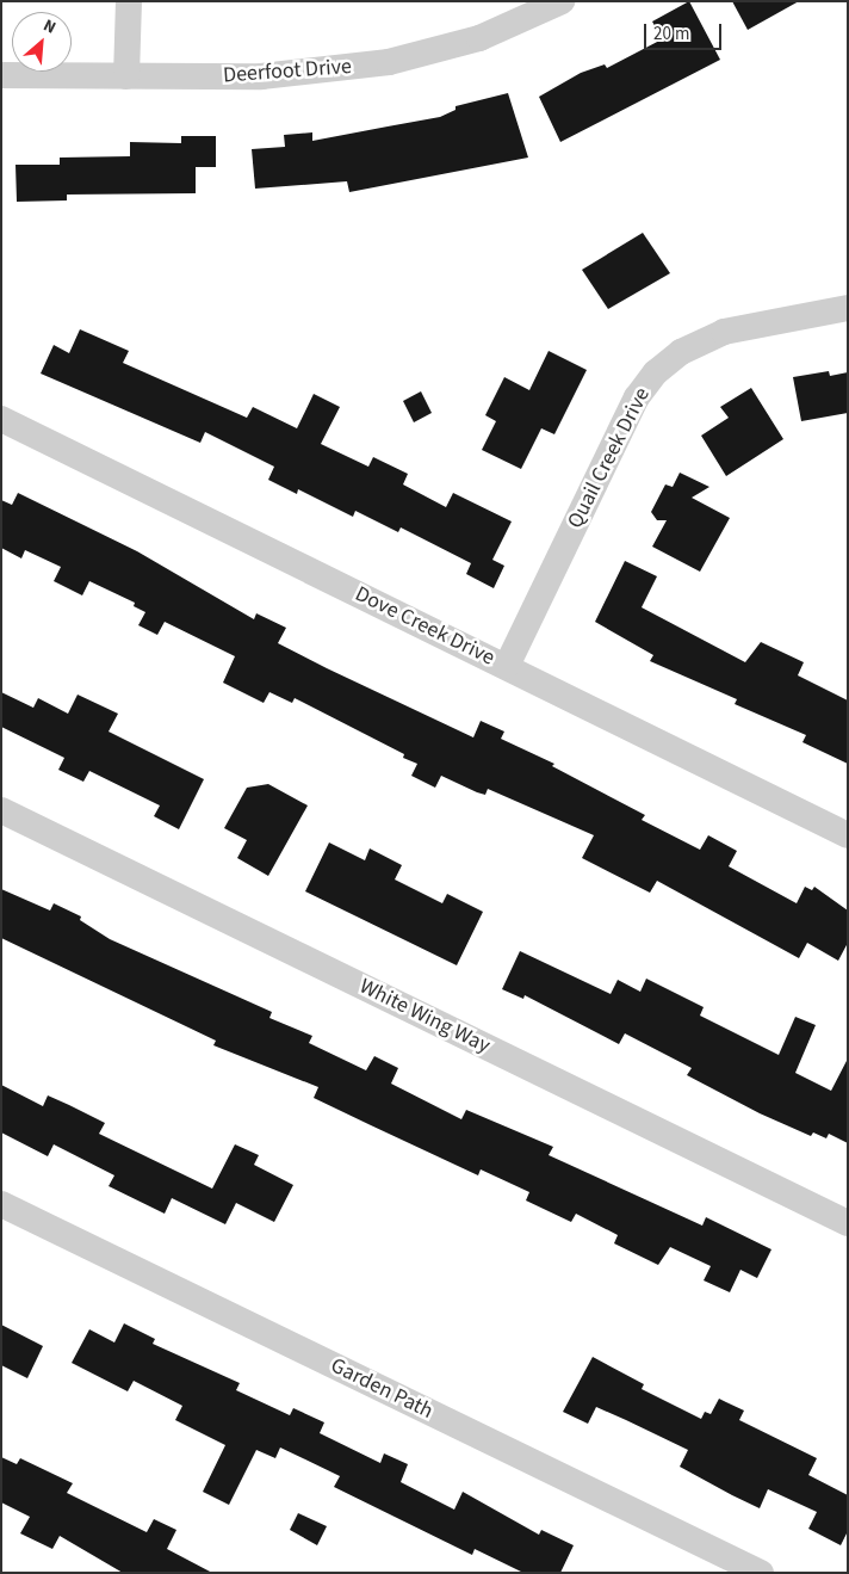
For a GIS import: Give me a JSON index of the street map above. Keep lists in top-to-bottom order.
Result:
{
  "streets": {
    "street": [
      "Deerfoot Drive",
      "Quail Creek Drive",
      "Dove Creek Drive",
      "White Wing Way",
      "Garden Path"
    ]
  },
  "crossings": [
    ["Quail Creek Drive", "Dove Creek Drive"]
  ],
  "scale_bar": "20 m",
  "north": "top right"
}
